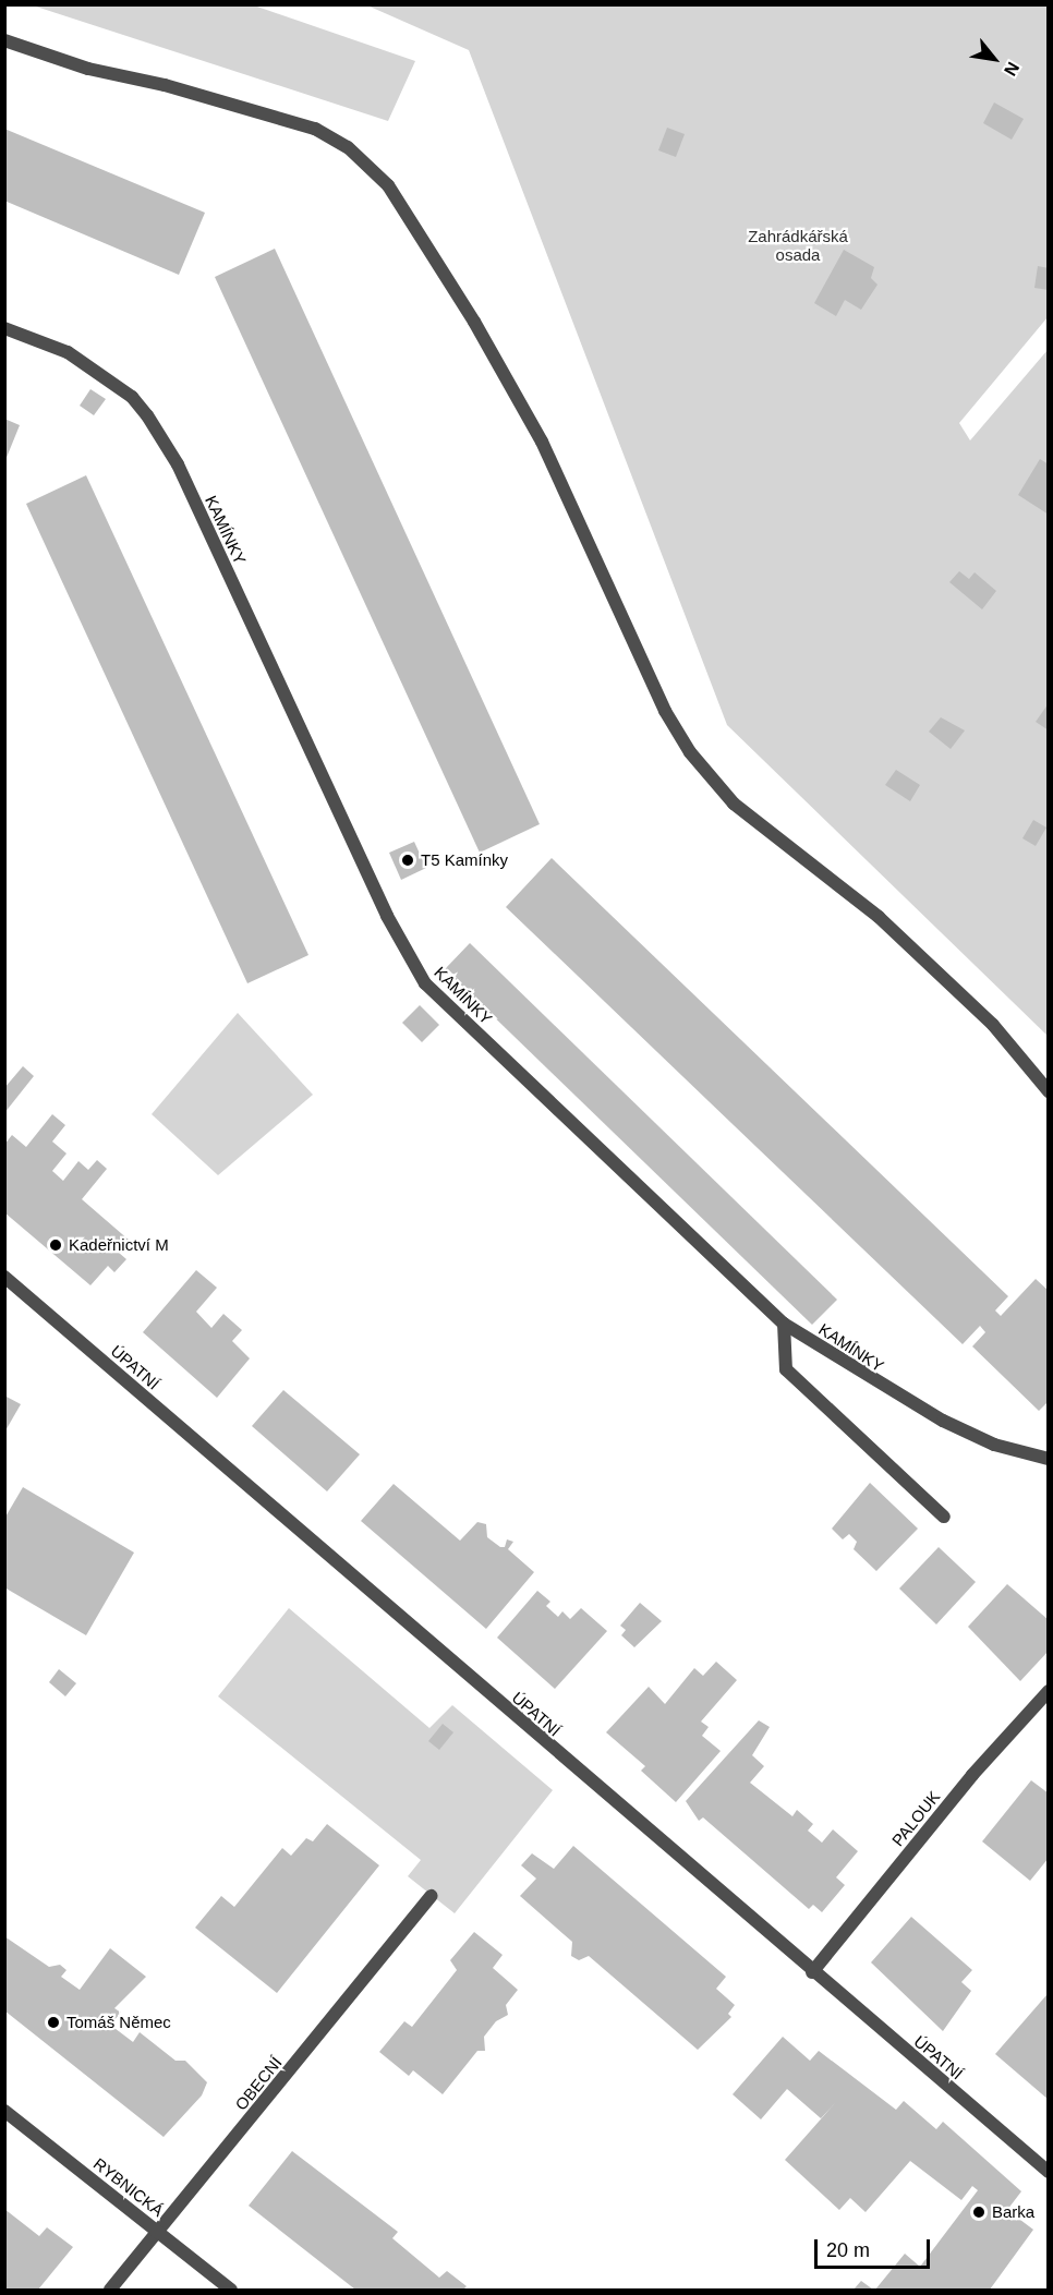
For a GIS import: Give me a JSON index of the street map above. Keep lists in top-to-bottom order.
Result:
{
  "streets": {
    "street": [
      "KAMÍNKY",
      "ÚPATNÍ",
      "PALOUK",
      "OBECNÍ",
      "RYBNICKÁ"
    ]
  },
  "crossings": [
    ["ÚPATNÍ", "PALOUK"],
    ["OBECNÍ", "RYBNICKÁ"]
  ],
  "parks": ["Zahrádkářská osada"],
  "places": [
    "T5 Kamínky",
    "Kadeřnictví M",
    "Tomáš Němec",
    "Barka"
  ],
  "scale_bar": "20 m",
  "north": "bottom right"
}
